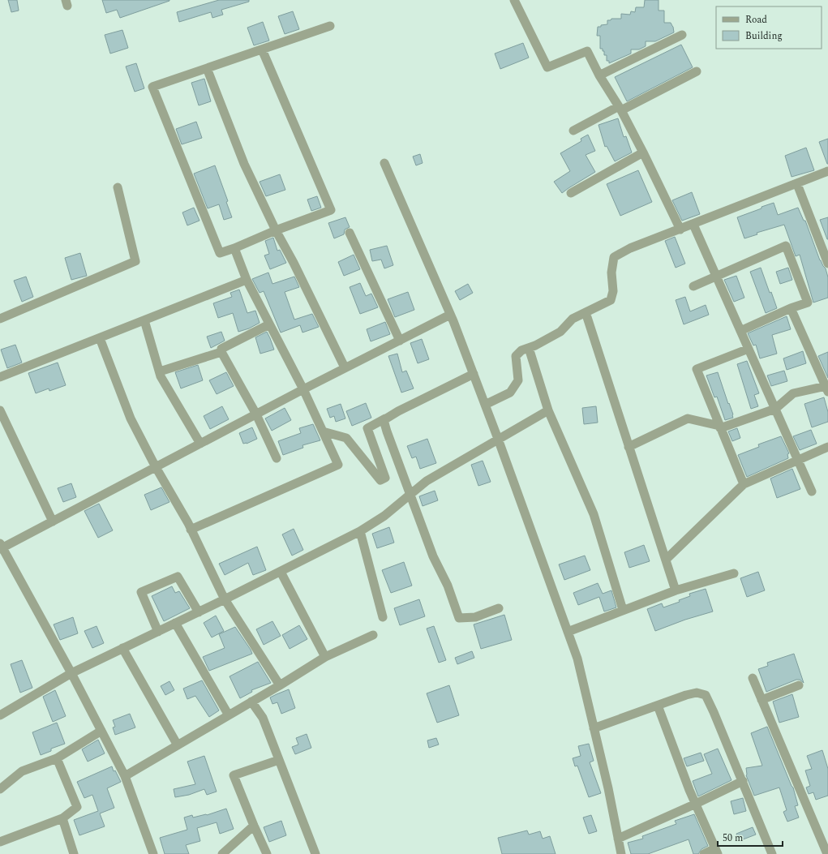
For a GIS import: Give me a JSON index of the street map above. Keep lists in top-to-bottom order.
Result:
{
  "legend": ["Road", "Building"],
  "scale_bar": "50 m"
}
